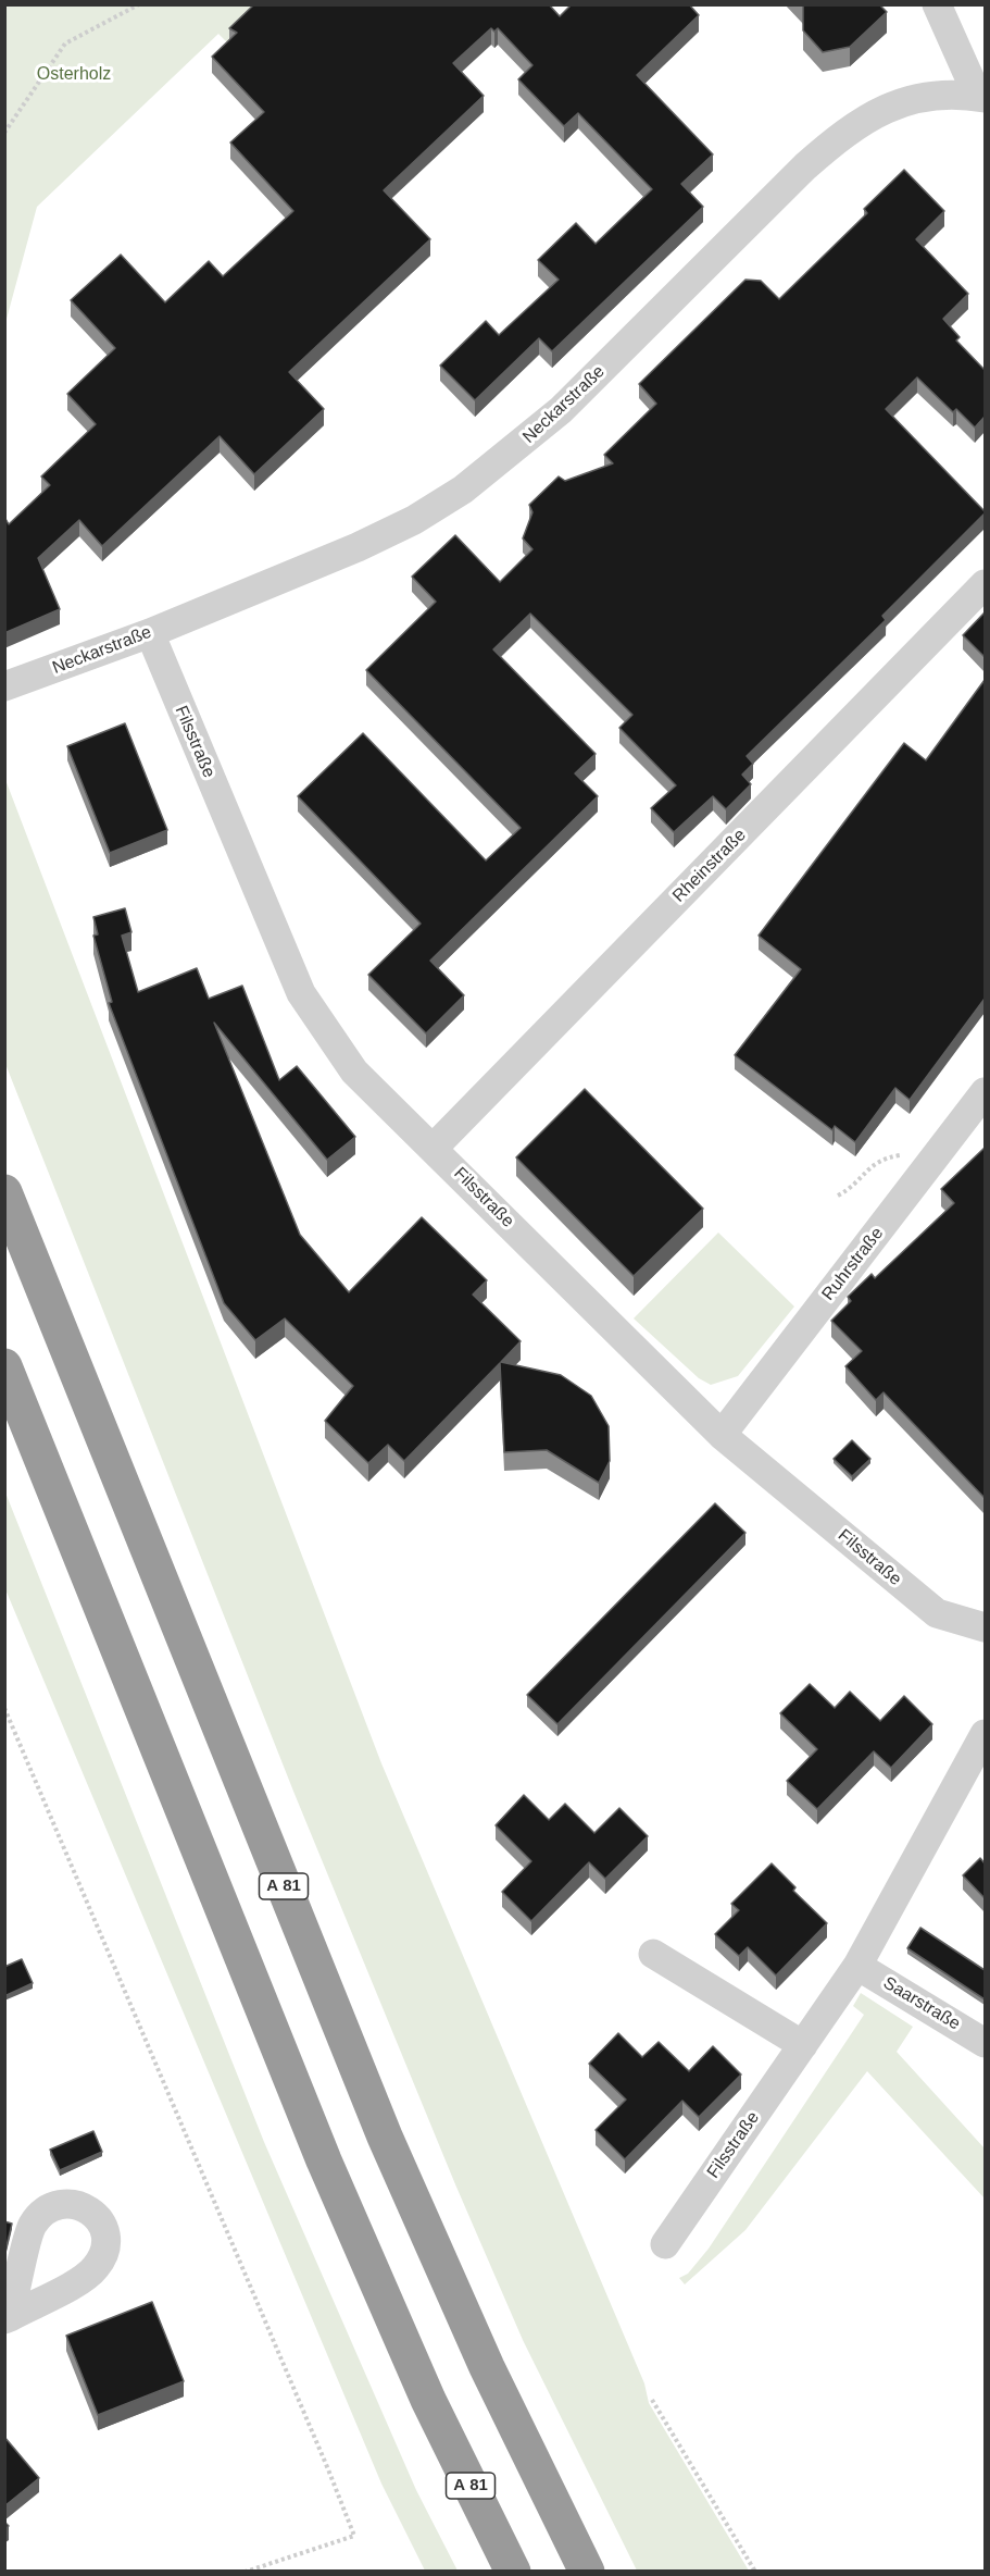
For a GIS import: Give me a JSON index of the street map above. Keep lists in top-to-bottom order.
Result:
{
  "streets": {
    "highway": ["A 81"],
    "street": [
      "Neckarstraße",
      "Filsstraße",
      "Rheinstraße",
      "Ruhrstraße",
      "Saarstraße"
    ]
  },
  "crossings": [
    ["Neckarstraße", "Filsstraße"],
    ["Filsstraße", "Rheinstraße"],
    ["Filsstraße", "Ruhrstraße"],
    ["Filsstraße", "Saarstraße"]
  ],
  "parks": ["Osterholz"]
}
